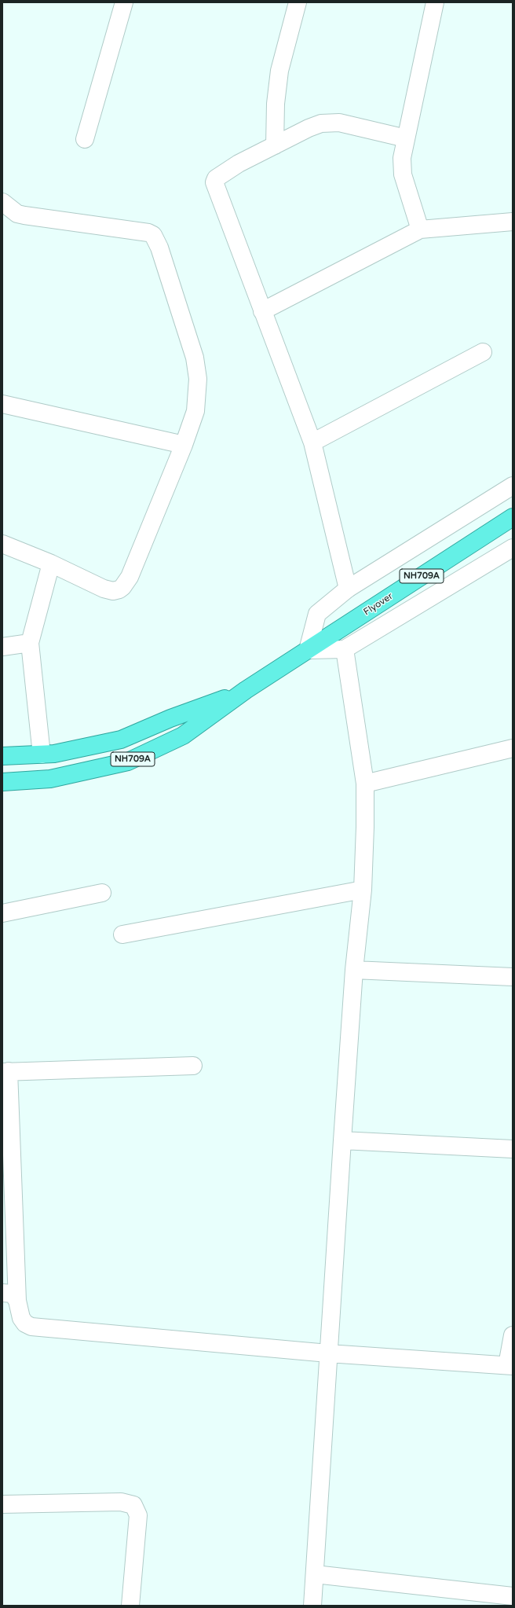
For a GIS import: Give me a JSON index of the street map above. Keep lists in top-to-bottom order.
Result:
{
  "streets": {
    "highway": ["NH709A", "Flyover"]
  },
  "crossings": [
    ["NH709A", "Flyover"]
  ]
}
